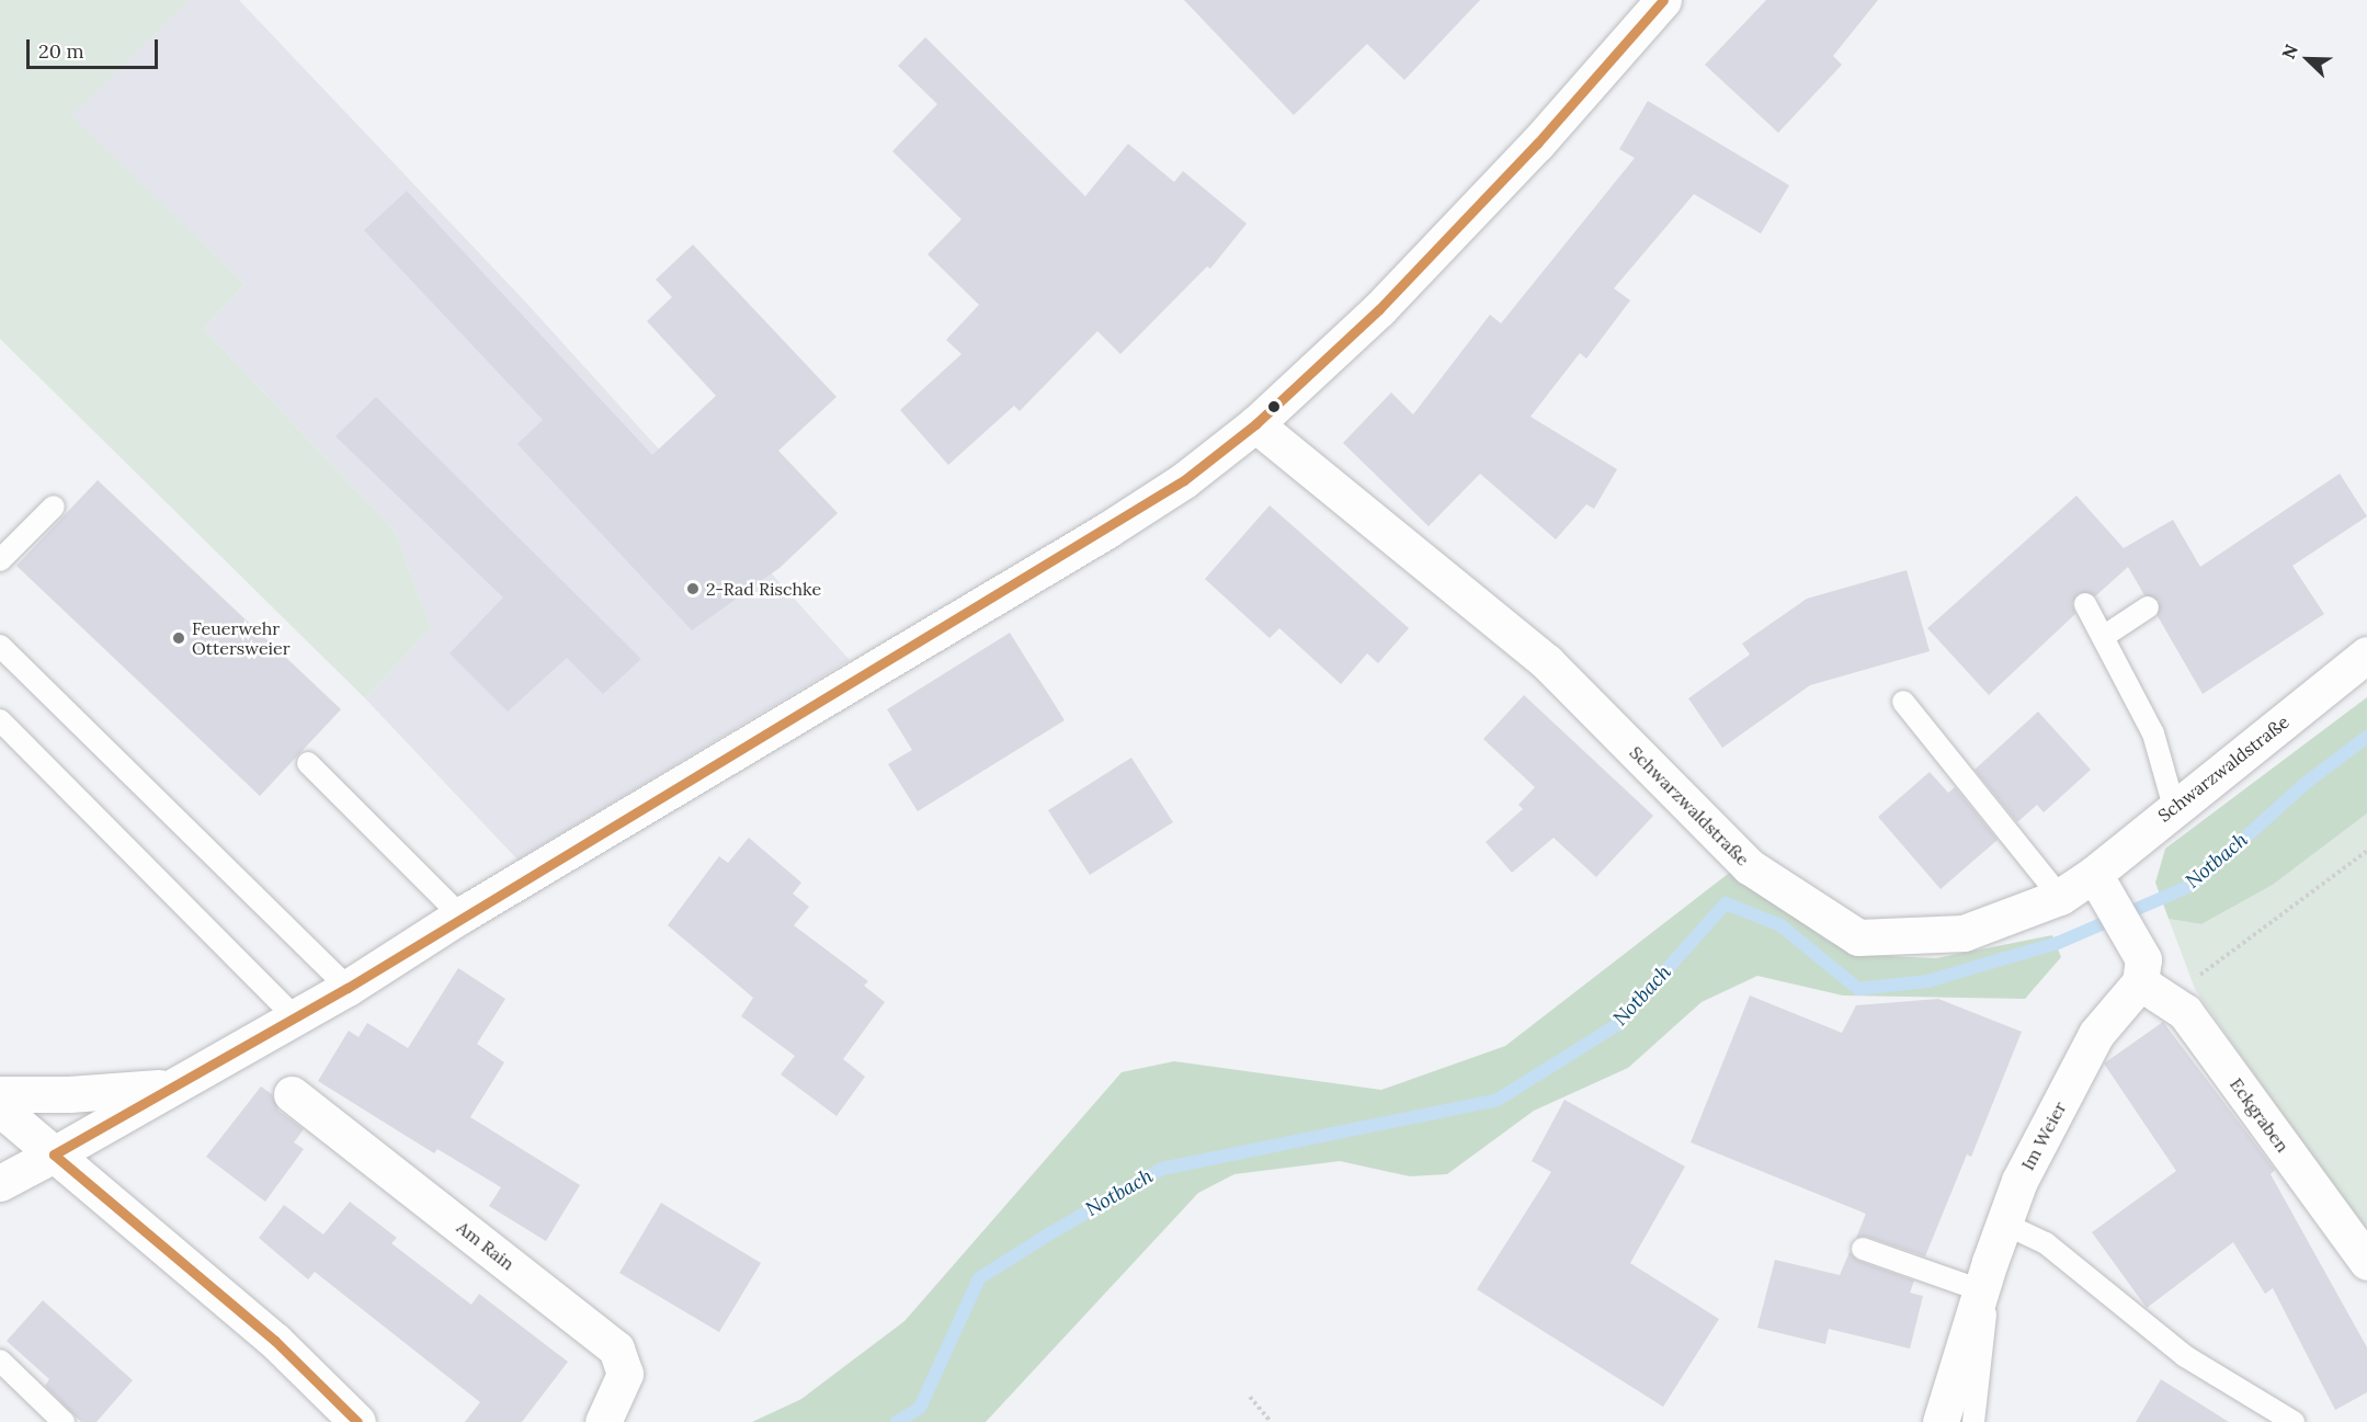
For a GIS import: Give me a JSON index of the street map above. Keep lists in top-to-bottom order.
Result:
{
  "streets": {
    "street": [
      "Schwarzwaldstraße",
      "Eckgraben",
      "Im Weier",
      "Am Rain"
    ]
  },
  "crossings": [
    ["Eckgraben", "Im Weier"]
  ],
  "water": ["Notbach"],
  "places": ["2-Rad Rischke", "Feuerwehr Ottersweier"],
  "scale_bar": "20 m",
  "north": "top left"
}
